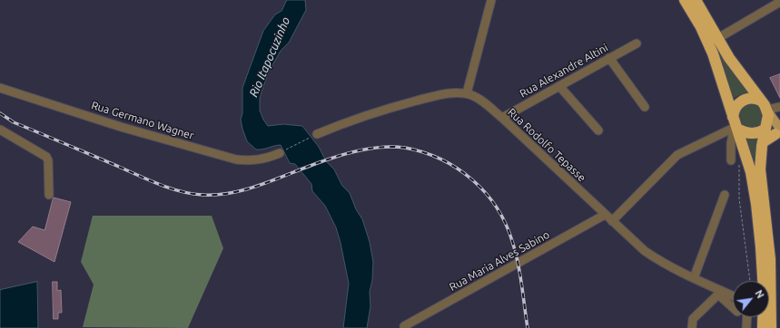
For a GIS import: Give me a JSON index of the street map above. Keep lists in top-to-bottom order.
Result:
{
  "streets": {
    "street": [
      "Rua Alexandre Altini",
      "Rua Germano Wagner",
      "Rua Rodolfo Tepasse",
      "Rua Maria Alves Sabino"
    ]
  },
  "crossings": [
    ["Rua Alexandre Altini", "Rua Rodolfo Tepasse"],
    ["Rua Rodolfo Tepasse", "Rua Maria Alves Sabino"]
  ],
  "water": ["Rio Itapocuzinho"],
  "north": "top right"
}
